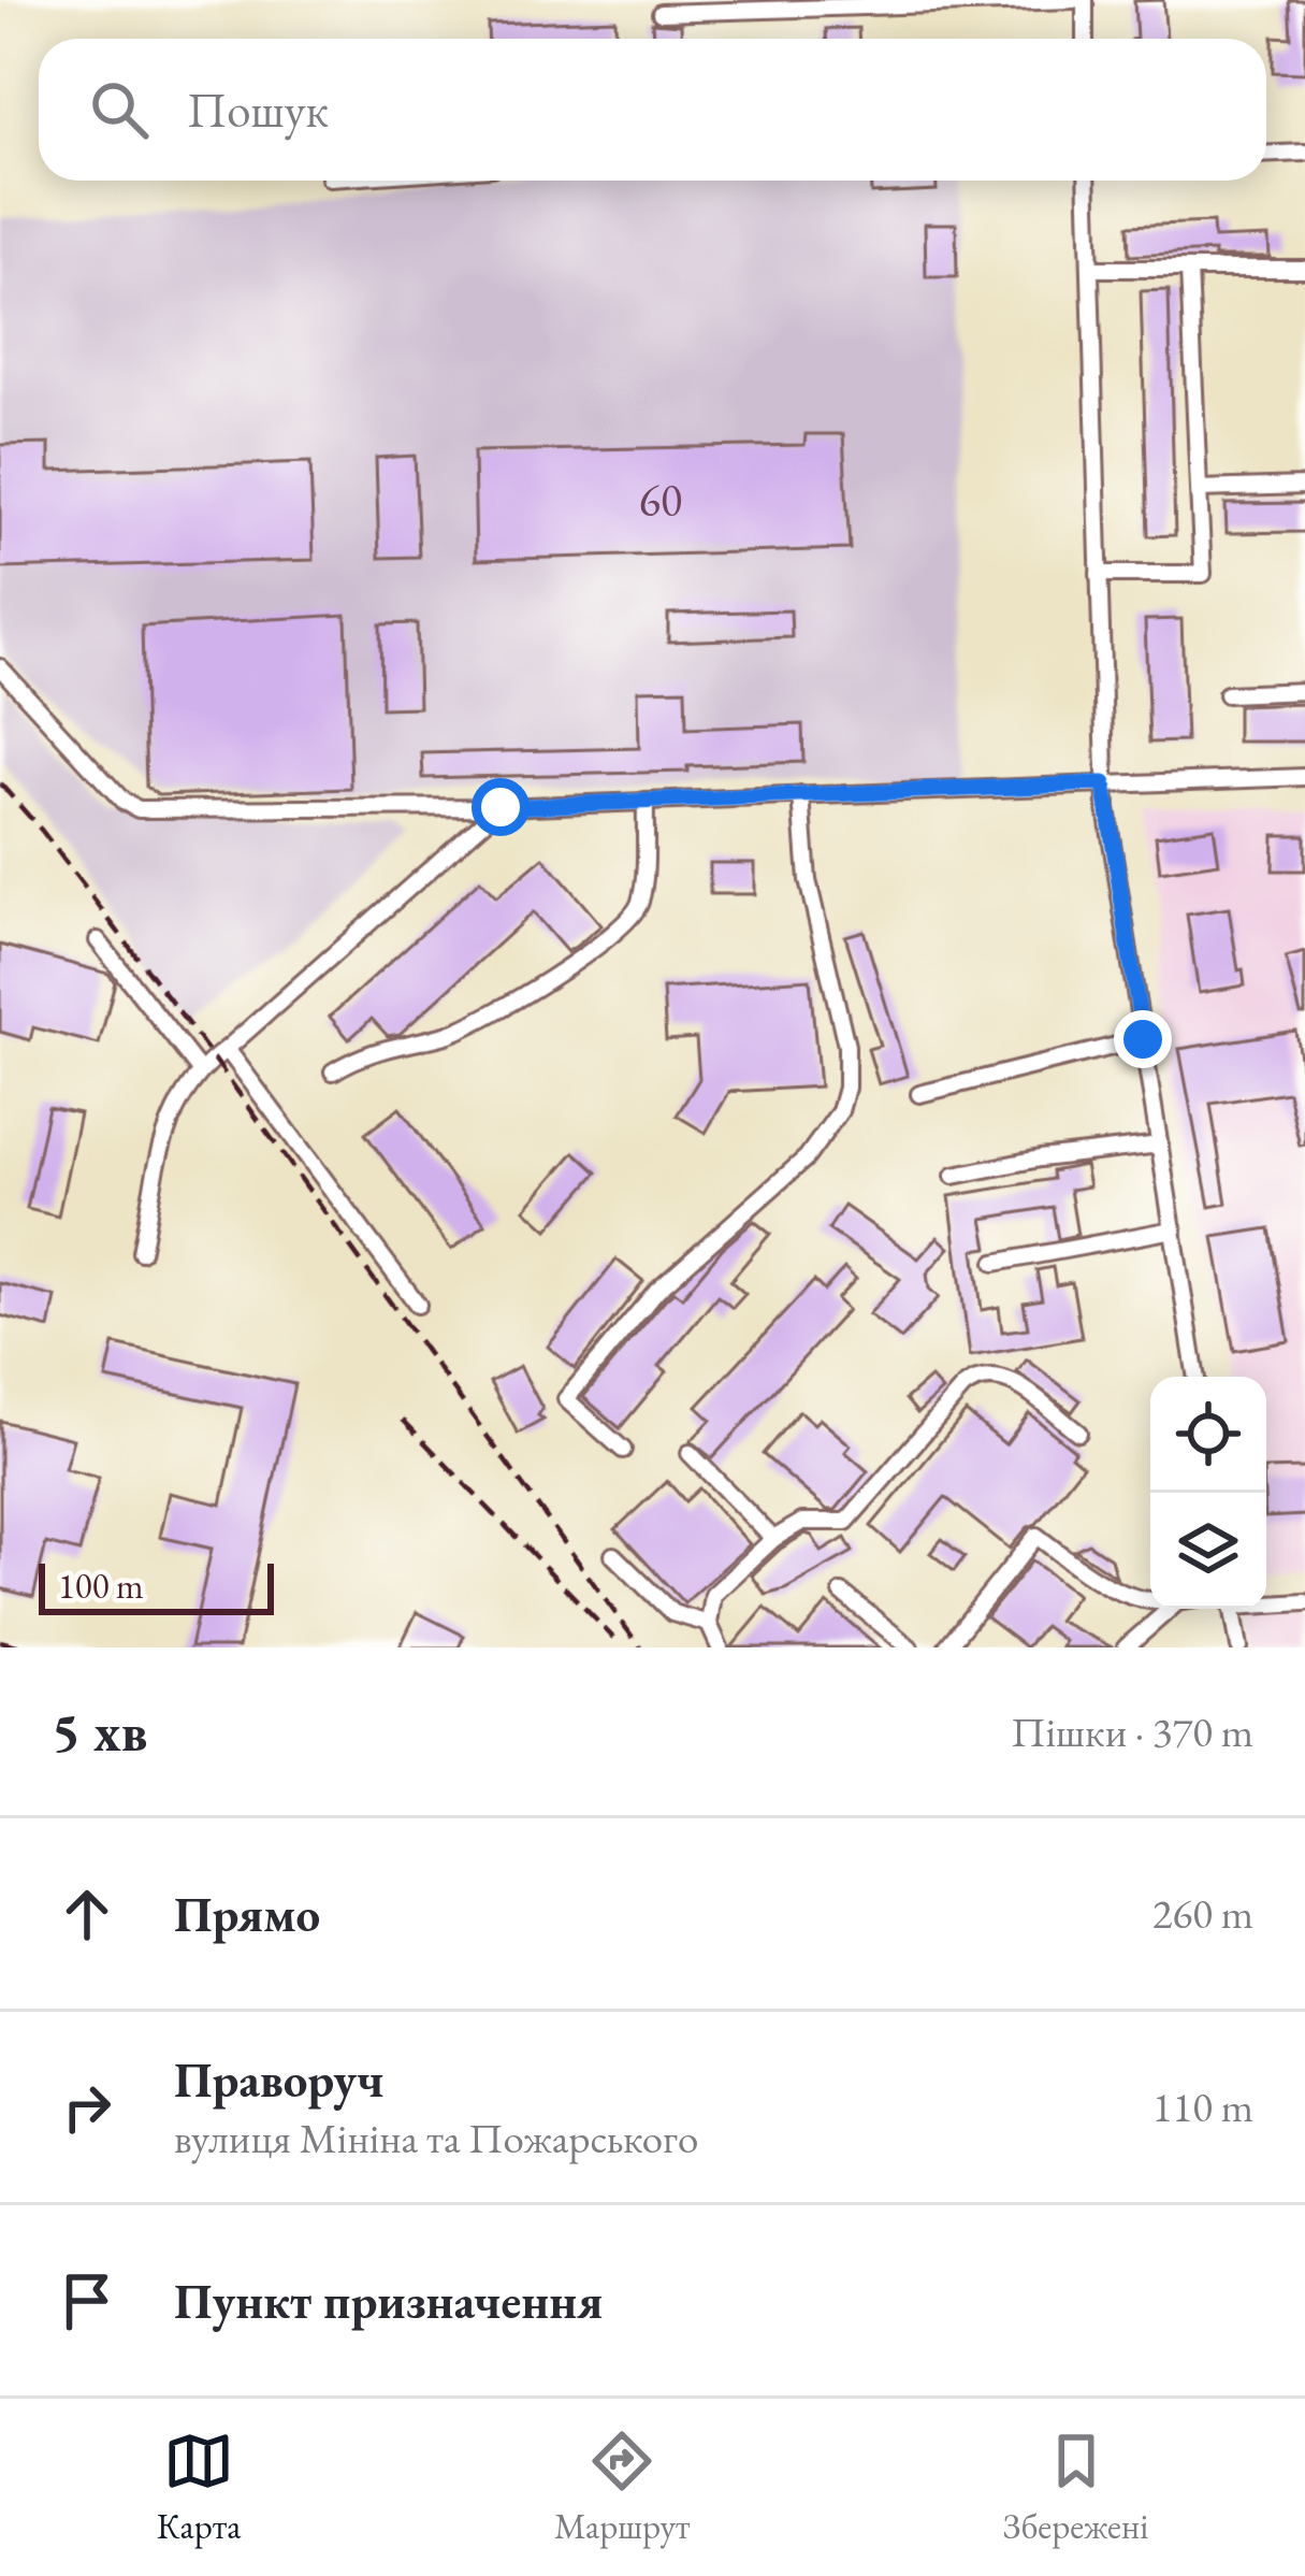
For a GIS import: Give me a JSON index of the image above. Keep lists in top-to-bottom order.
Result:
{
  "house_numbers": ["60"],
  "scale_bar": "100 m",
  "page": {
    "search": "Пошук",
    "scale": "100 m",
    "heading": ["5 хв", "Пішки · 370 m"],
    "list": [
      ["Прямо", "260 m"],
      ["Праворуч", "вулиця Мініна та Пожарського", "110 m"],
      "Пункт призначення"
    ],
    "nav": ["Карта", "Маршрут", "Збережені"]
  }
}
